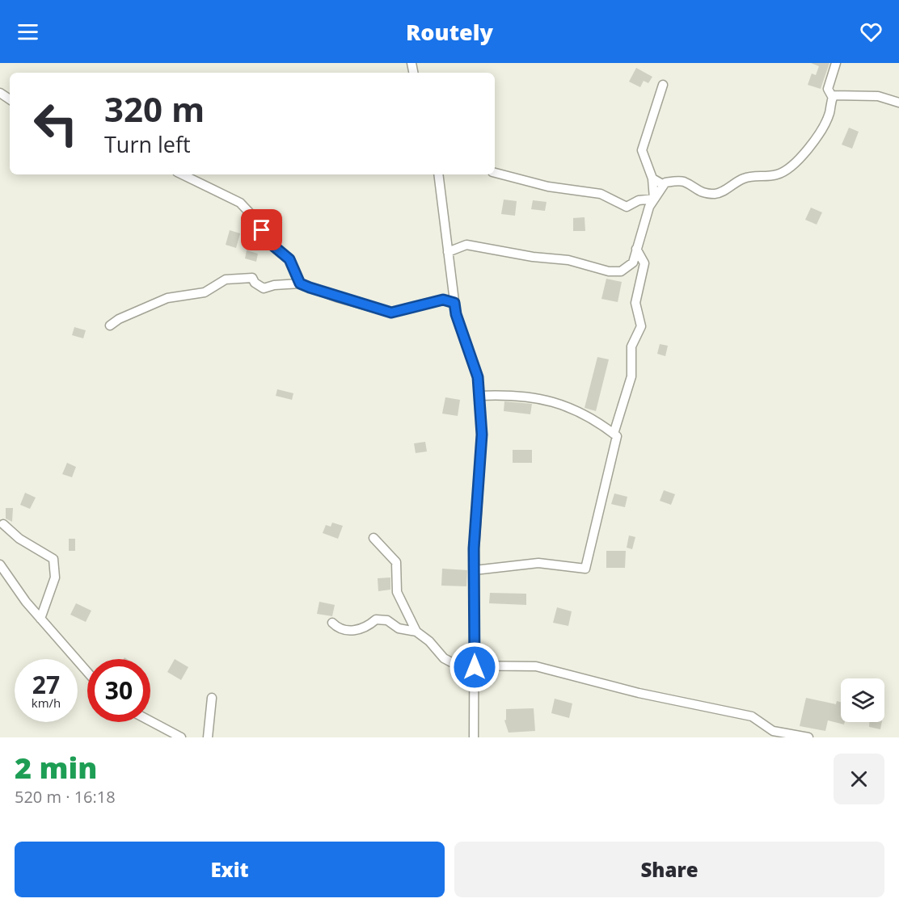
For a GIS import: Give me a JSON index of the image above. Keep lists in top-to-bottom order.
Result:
{
  "page": {
    "header": "Routely",
    "turn": ["320 m", "Turn left"],
    "speed": "27 km/h",
    "limit": "30",
    "heading": ["2 min", "520 m · 16:18"],
    "buttons": ["Exit", "Share"]
  }
}
